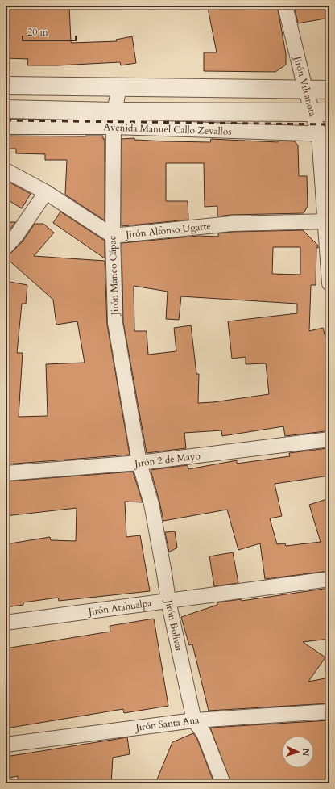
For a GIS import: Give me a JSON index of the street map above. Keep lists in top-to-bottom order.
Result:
{
  "streets": {
    "street": [
      "Jirón Vilcanota",
      "Avenida Manuel Callo Zevallos",
      "Jirón Alfonso Ugarte",
      "Jirón Manco Cápac",
      "Jirón 2 de Mayo",
      "Jirón Atahualpa",
      "Jirón Bolívar",
      "Jirón Santa Ana"
    ]
  },
  "crossings": [
    ["Jirón Vilcanota", "Avenida Manuel Callo Zevallos"],
    ["Jirón Vilcanota", "Jirón Alfonso Ugarte"],
    ["Avenida Manuel Callo Zevallos", "Jirón Manco Cápac"],
    ["Jirón Alfonso Ugarte", "Jirón Manco Cápac"],
    ["Jirón Manco Cápac", "Jirón 2 de Mayo"],
    ["Jirón Manco Cápac", "Jirón Bolívar"],
    ["Jirón 2 de Mayo", "Jirón Bolívar"],
    ["Jirón Atahualpa", "Jirón Bolívar"],
    ["Jirón Bolívar", "Jirón Santa Ana"]
  ],
  "scale_bar": "20 m",
  "north": "right"
}
